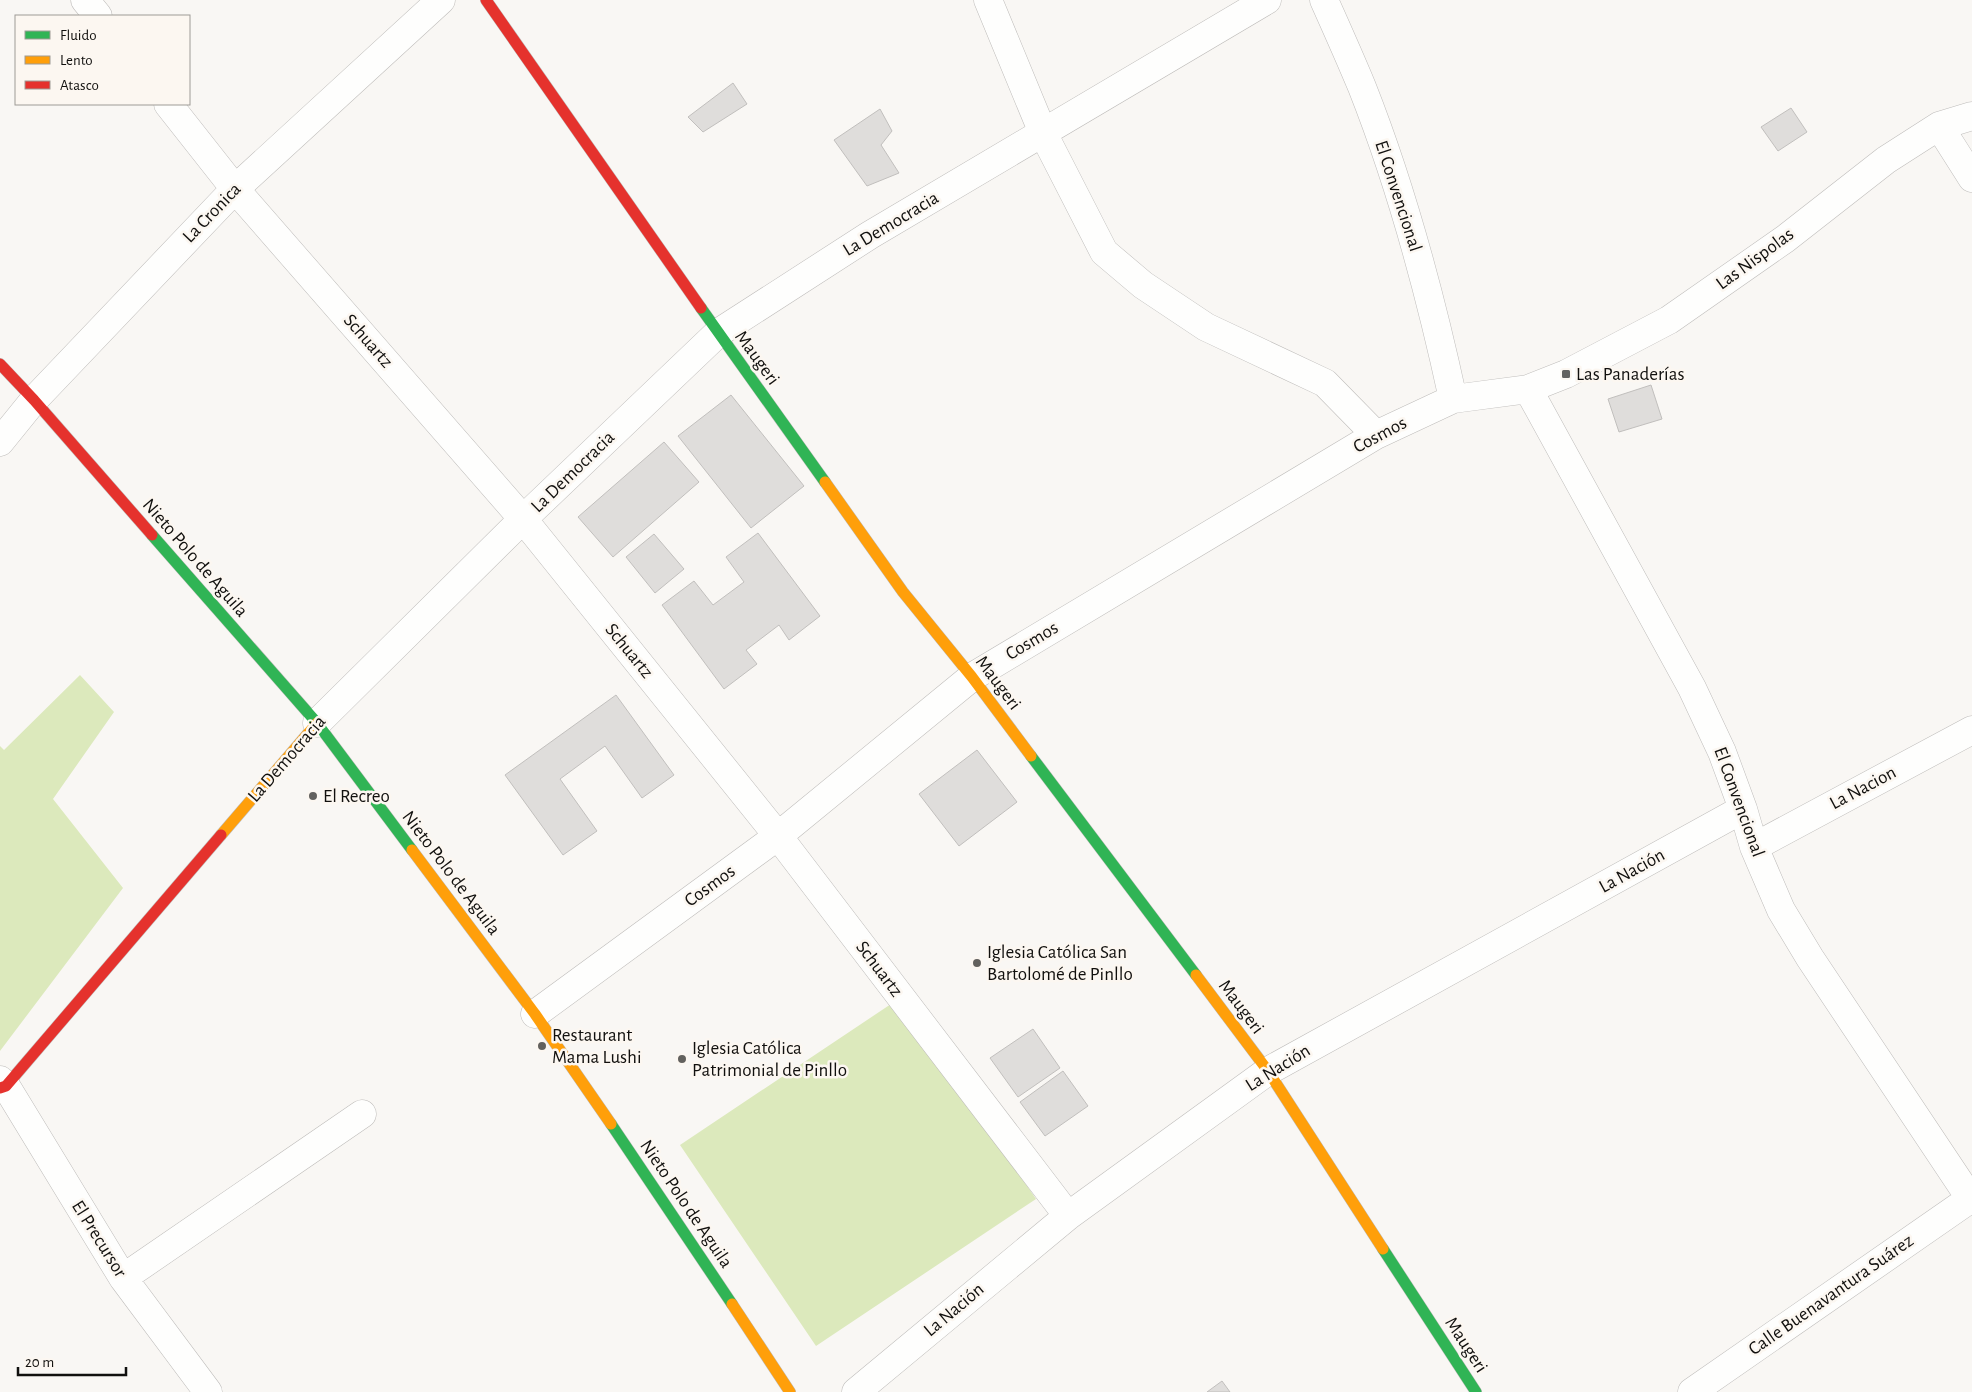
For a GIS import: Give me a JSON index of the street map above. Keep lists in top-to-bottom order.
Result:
{
  "streets": {
    "street": [
      "El Convencional",
      "La Cronica",
      "La Democracia",
      "Las Nispolas",
      "Schuartz",
      "Maugeri",
      "Cosmos",
      "Nieto Polo de Aguila",
      "La Nacion",
      "La Nación",
      "El Precursor",
      "Calle Buenavantura Suárez"
    ]
  },
  "crossings": [
    ["El Convencional", "Las Nispolas"],
    ["El Convencional", "Cosmos"],
    ["El Convencional", "La Nacion"],
    ["El Convencional", "La Nación"],
    ["El Convencional", "Calle Buenavantura Suárez"],
    ["La Cronica", "Schuartz"],
    ["La Cronica", "Nieto Polo de Aguila"],
    ["La Democracia", "Schuartz"],
    ["La Democracia", "Maugeri"],
    ["La Democracia", "Nieto Polo de Aguila"],
    ["La Democracia", "El Precursor"],
    ["Las Nispolas", "Cosmos"],
    ["Schuartz", "Cosmos"],
    ["Schuartz", "La Nación"],
    ["Maugeri", "Cosmos"],
    ["Maugeri", "La Nación"],
    ["Cosmos", "Nieto Polo de Aguila"]
  ],
  "places": {
    "transit": ["Las Panaderías"],
    "other": [
      "El Recreo",
      "Iglesia Católica San Bartolomé de Pinllo",
      "Restaurant Mama Lushi",
      "Iglesia Católica Patrimonial de Pinllo"
    ]
  },
  "legend": ["Fluido", "Lento", "Atasco"],
  "scale_bar": "20 m"
}
